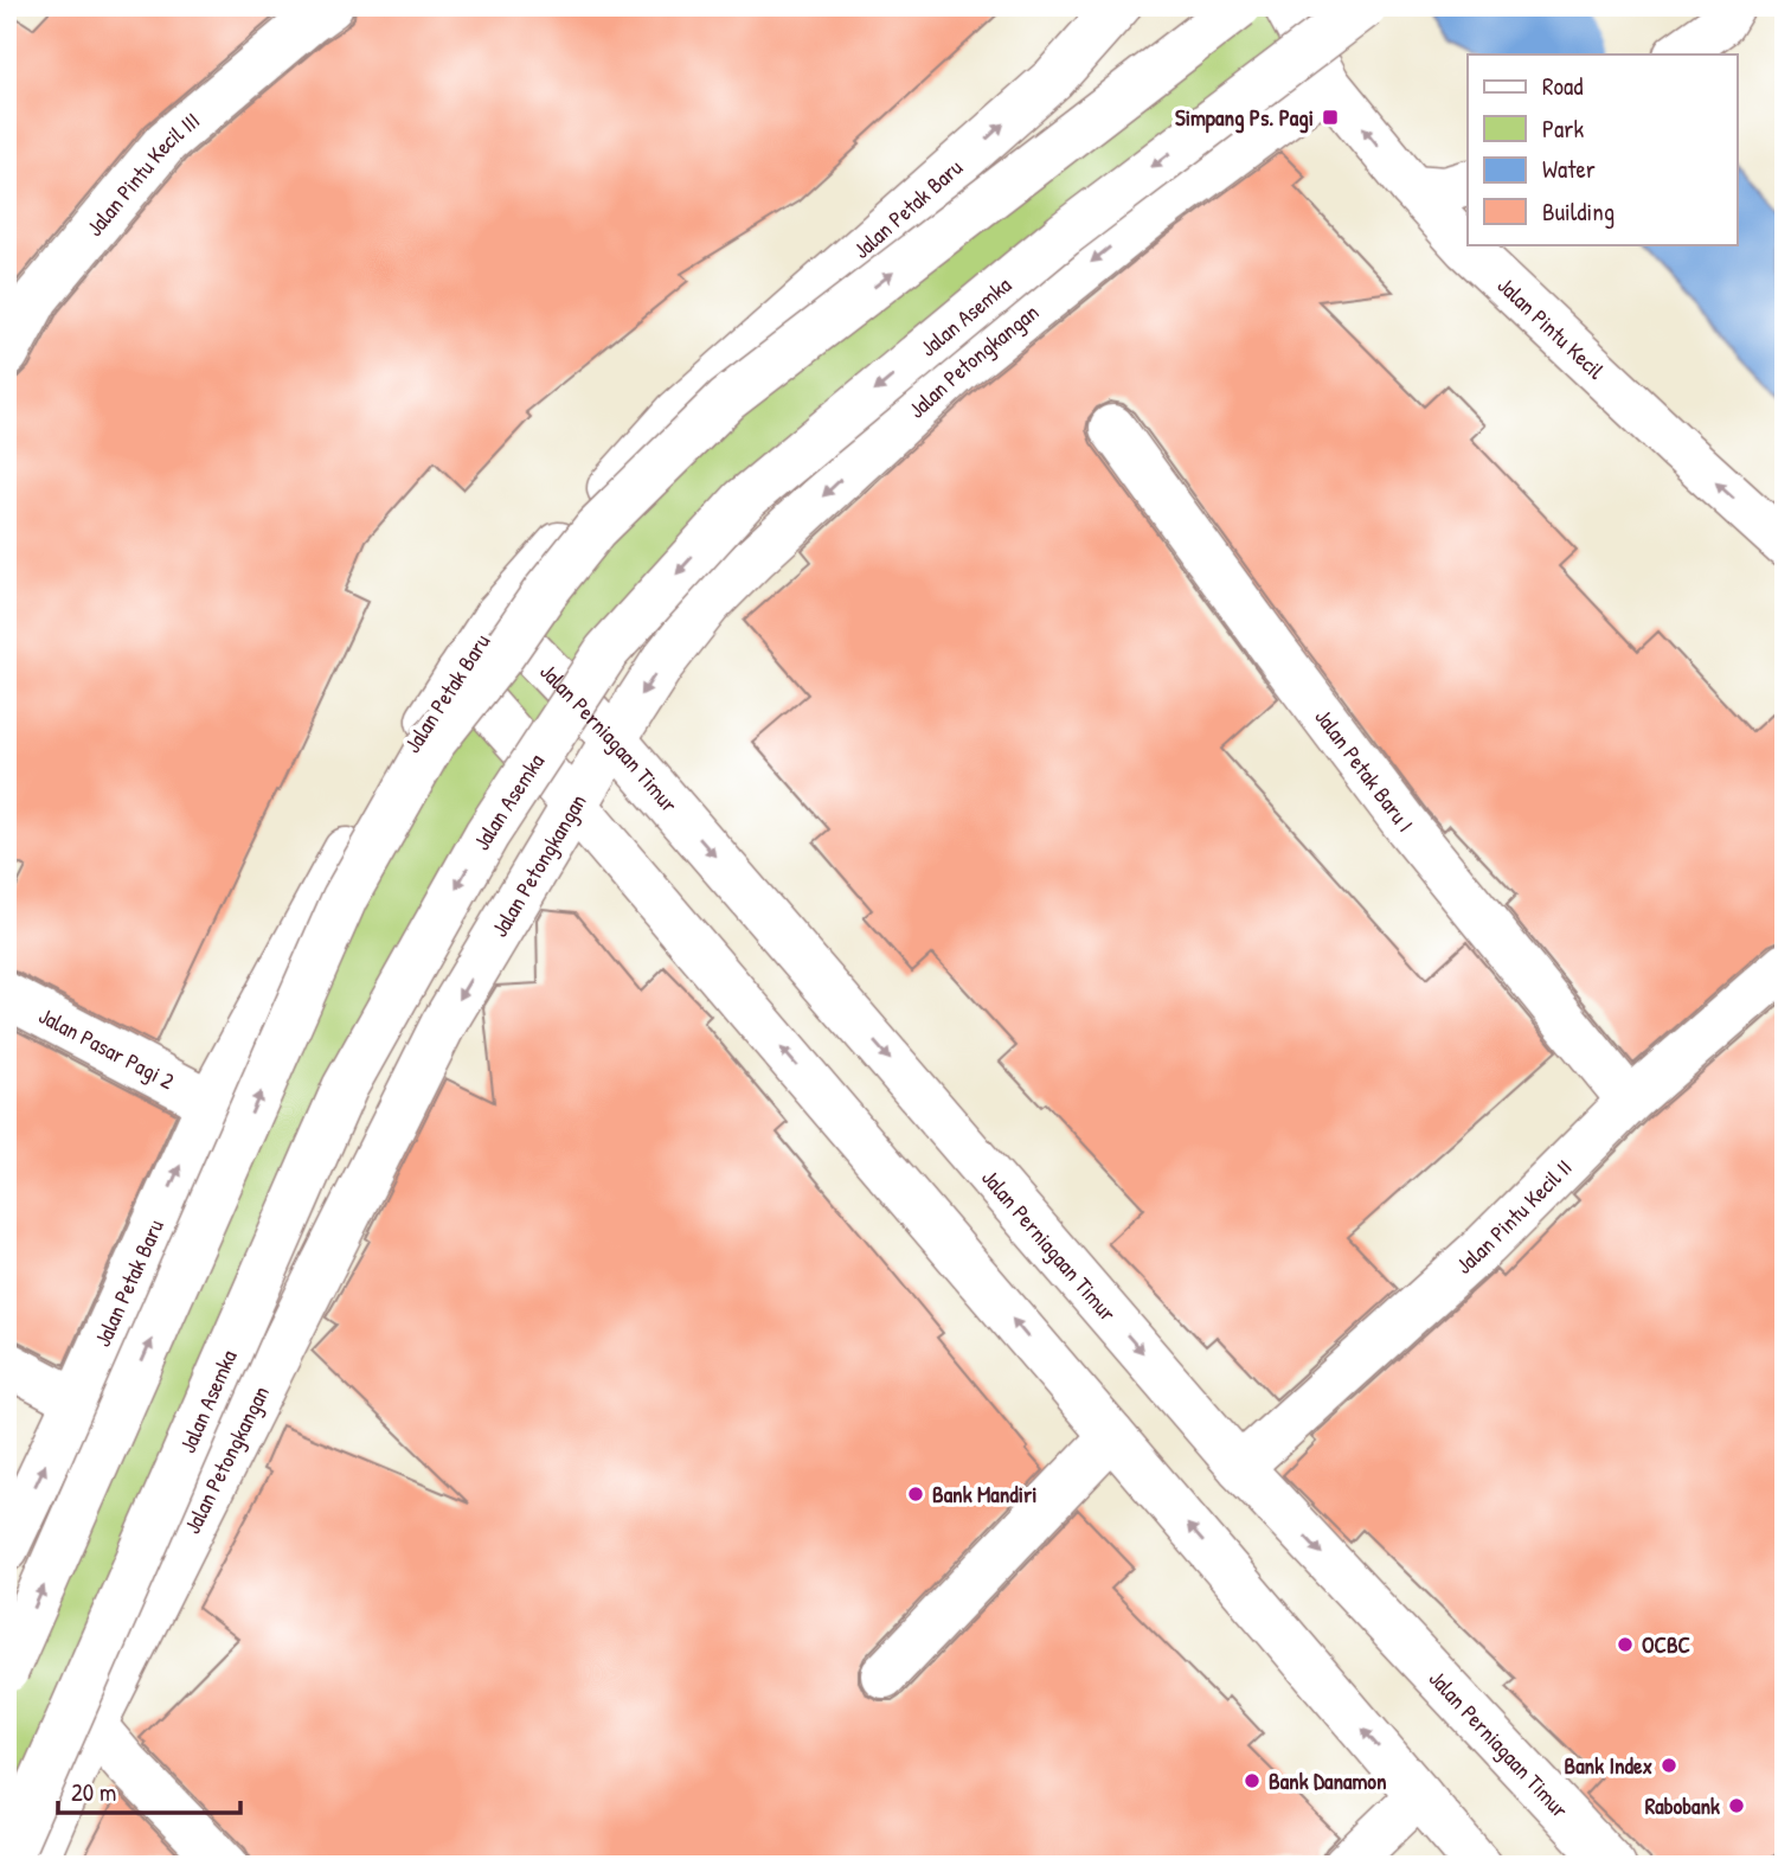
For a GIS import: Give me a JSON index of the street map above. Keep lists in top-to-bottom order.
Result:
{
  "streets": {
    "street": [
      "Jalan Pintu Kecil III",
      "Jalan Petak Baru",
      "Jalan Asemka",
      "Jalan Pintu Kecil",
      "Jalan Petongkangan",
      "Jalan Perniagaan Timur",
      "Jalan Petak Baru I",
      "Jalan Pasar Pagi 2",
      "Jalan Pintu Kecil II"
    ]
  },
  "crossings": [
    ["Jalan Petak Baru", "Jalan Perniagaan Timur"],
    ["Jalan Petak Baru", "Jalan Pasar Pagi 2"],
    ["Jalan Pintu Kecil", "Jalan Petongkangan"],
    ["Jalan Petongkangan", "Jalan Perniagaan Timur"],
    ["Jalan Perniagaan Timur", "Jalan Pintu Kecil II"],
    ["Jalan Petak Baru I", "Jalan Pintu Kecil II"]
  ],
  "one_way": ["Jalan Pintu Kecil"],
  "places": {
    "transit": ["Simpang Ps. Pagi"],
    "other": [
      "Bank Mandiri",
      "OCBC",
      "Bank Index",
      "Bank Danamon",
      "Rabobank"
    ]
  },
  "legend": [
    "Road",
    "Park",
    "Water",
    "Building"
  ],
  "scale_bar": "20 m"
}
